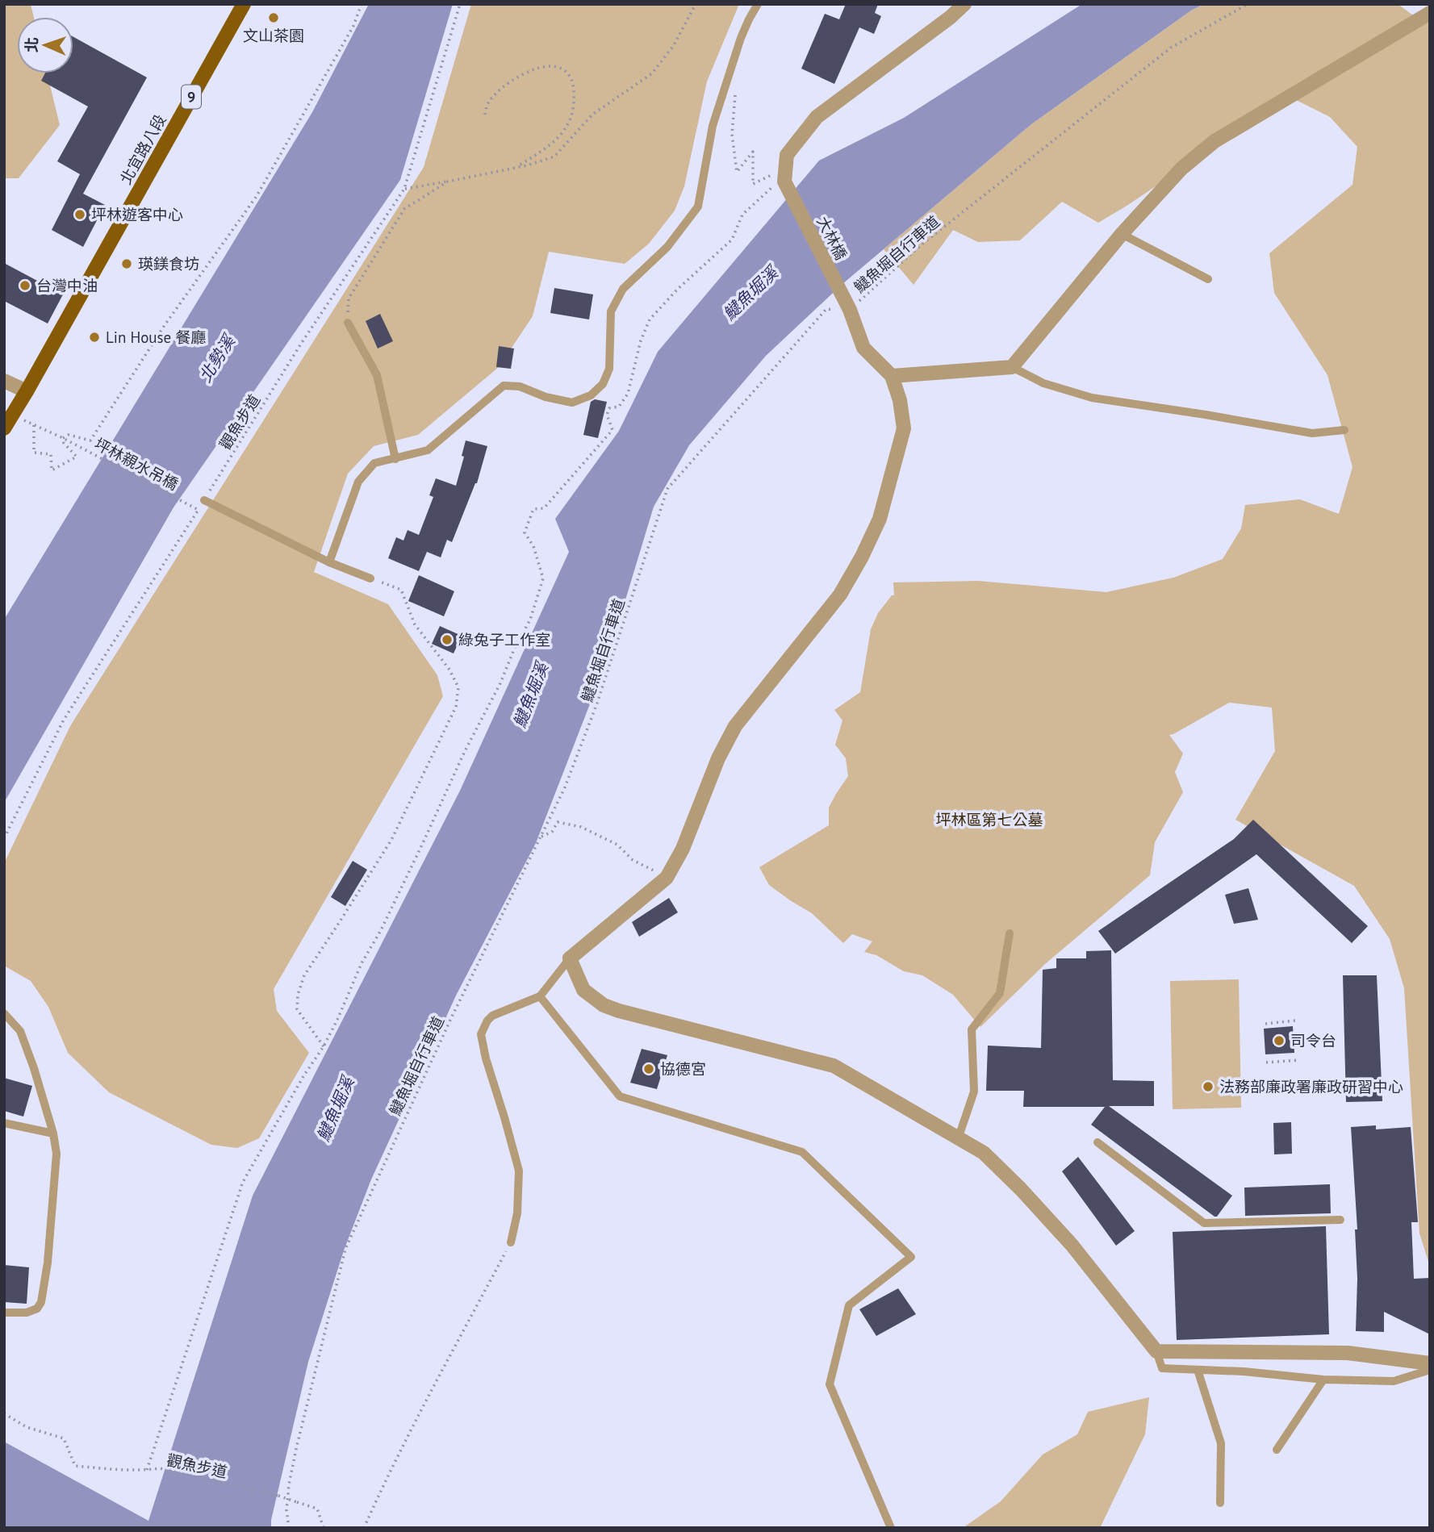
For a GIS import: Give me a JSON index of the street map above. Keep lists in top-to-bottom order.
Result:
{
  "streets": {
    "main road": ["9", "北宜路八段"],
    "street": ["大林橋"],
    "path": ["𩻸魚堀自行車道", "觀魚步道", "坪林親水吊橋"]
  },
  "crossings": [
    ["北宜路八段", "坪林親水吊橋"],
    ["大林橋", "𩻸魚堀自行車道"],
    ["觀魚步道", "坪林親水吊橋"]
  ],
  "water": ["𩻸魚堀溪", "北勢溪"],
  "parks": ["坪林區第七公墓"],
  "places": [
    "文山茶園",
    "坪林遊客中心",
    "瑛鎂食坊",
    "台灣中油",
    "Lin House 餐廳",
    "綠兔子工作室",
    "司令台",
    "協德宮",
    "法務部廉政署廉政研習中心"
  ],
  "north": "left"
}
